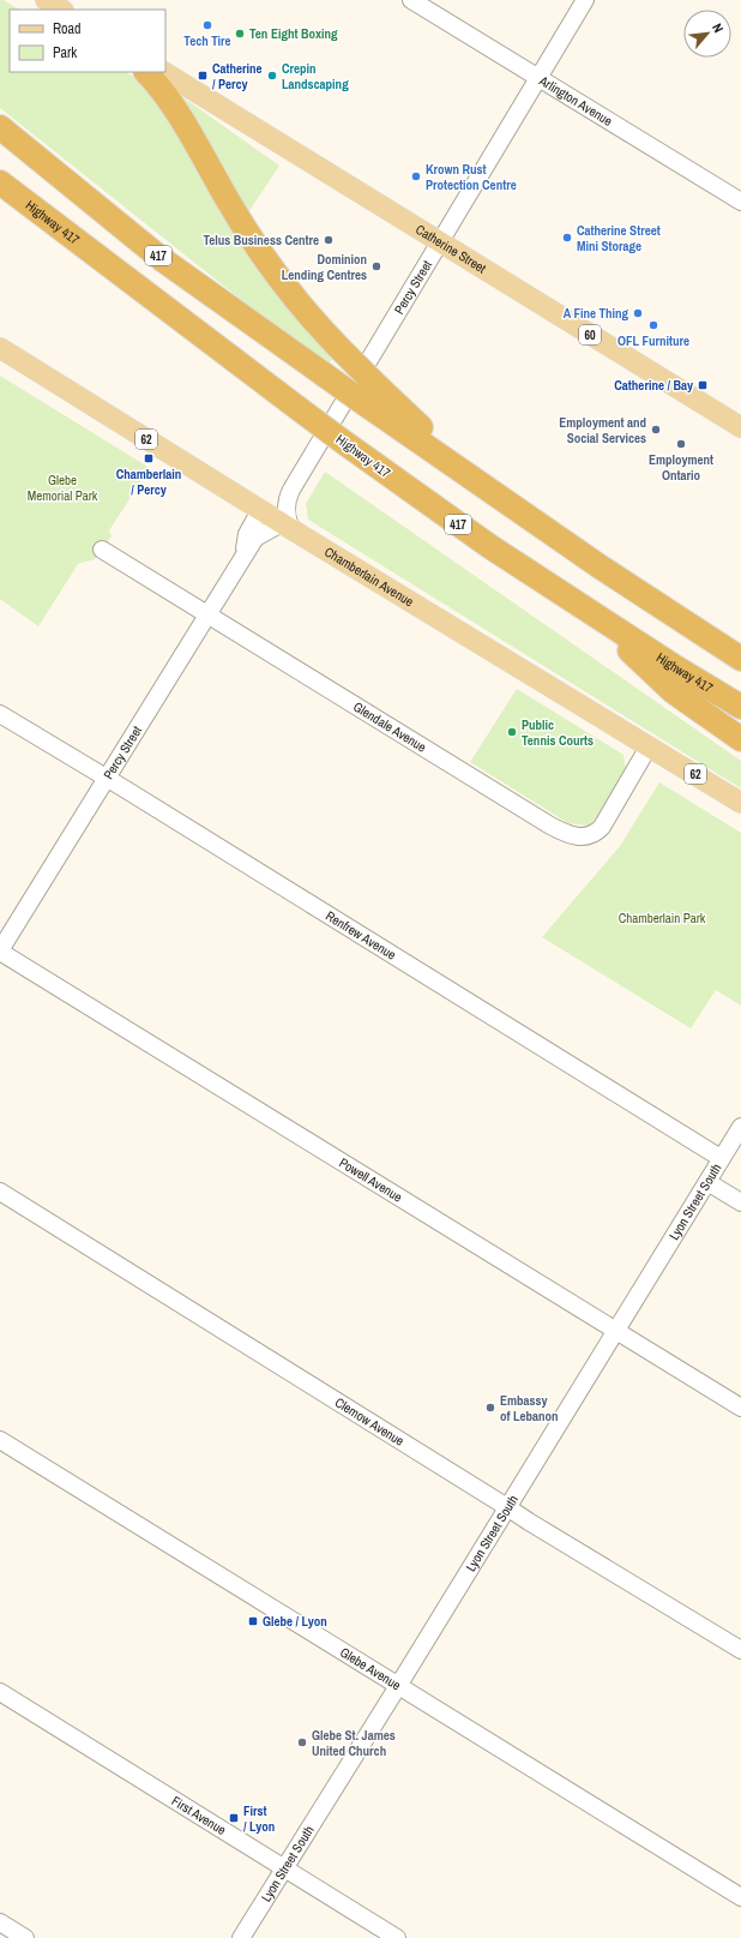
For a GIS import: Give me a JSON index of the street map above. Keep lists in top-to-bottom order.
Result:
{
  "streets": {
    "highway": ["Highway 417", "417"],
    "main road": [
      "Catherine Street",
      "60",
      "62",
      "Chamberlain Avenue"
    ],
    "street": [
      "Arlington Avenue",
      "Percy Street",
      "Glendale Avenue",
      "Renfrew Avenue",
      "Powell Avenue",
      "Lyon Street South",
      "Clemow Avenue",
      "Glebe Avenue",
      "First Avenue"
    ]
  },
  "crossings": [
    ["Arlington Avenue", "Percy Street"],
    ["Catherine Street", "Percy Street"],
    ["Percy Street", "Chamberlain Avenue"],
    ["Percy Street", "Glendale Avenue"],
    ["Percy Street", "Renfrew Avenue"],
    ["Percy Street", "Powell Avenue"],
    ["Chamberlain Avenue", "Glendale Avenue"],
    ["Renfrew Avenue", "Lyon Street South"],
    ["Powell Avenue", "Lyon Street South"],
    ["Lyon Street South", "Clemow Avenue"],
    ["Lyon Street South", "Glebe Avenue"],
    ["Lyon Street South", "First Avenue"]
  ],
  "parks": ["Glebe Memorial Park", "Chamberlain Park"],
  "places": {
    "other": [
      "Tech Tire",
      "Ten Eight Boxing",
      "Crepin Landscaping",
      "Krown Rust Protection Centre",
      "Catherine Street Mini Storage",
      "Telus Business Centre",
      "Dominion Lending Centres",
      "A Fine Thing",
      "OFL Furniture",
      "Employment and Social Services",
      "Employment Ontario",
      "Public Tennis Courts",
      "Embassy of Lebanon",
      "Glebe St. James United Church"
    ],
    "transit": [
      "Catherine / Percy",
      "Catherine / Bay",
      "Chamberlain / Percy",
      "Glebe / Lyon",
      "First / Lyon"
    ]
  },
  "legend": ["Road", "Park"],
  "north": "top right"
}
